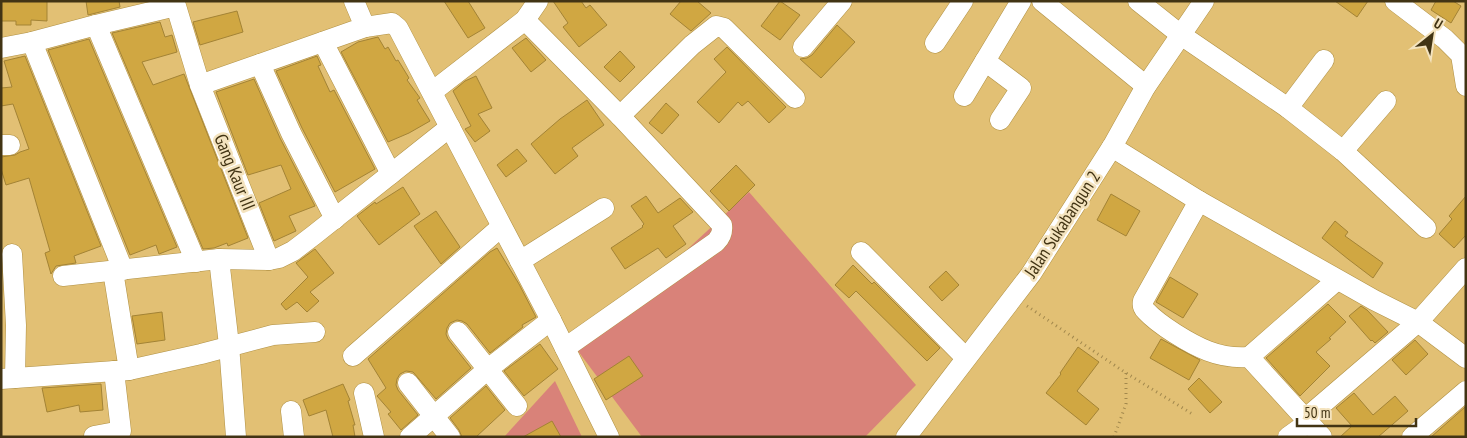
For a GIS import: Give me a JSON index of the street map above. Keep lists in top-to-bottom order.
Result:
{
  "streets": {
    "street": ["Gang Kaur III", "Jalan Sukabangun 2"]
  },
  "scale_bar": "50 m",
  "north": "top right"
}
